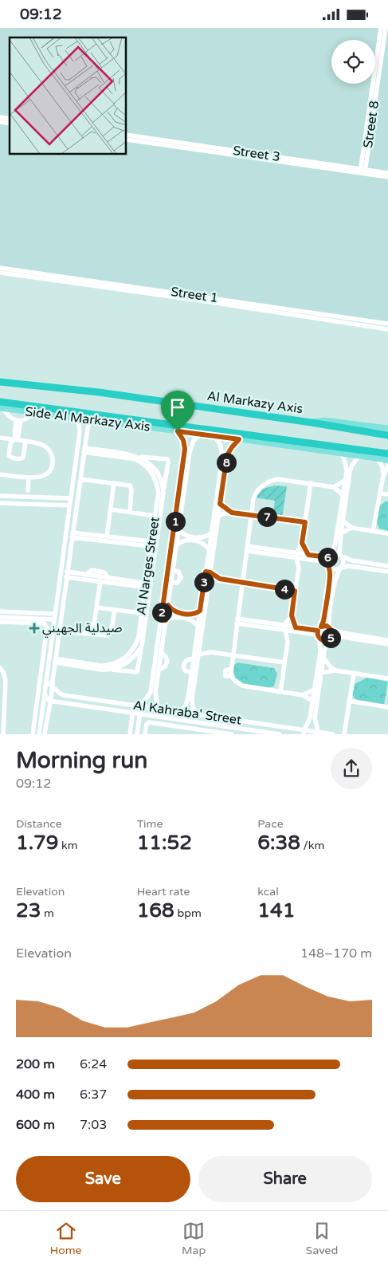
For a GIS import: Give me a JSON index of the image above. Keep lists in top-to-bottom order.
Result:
{
  "streets": {
    "highway": ["Al Markazy Axis"],
    "main road": ["Side Al Markazy Axis"],
    "street": [
      "Street 8",
      "Street 3",
      "Street 1",
      "Al Narges Street",
      "Al Kahraba' Street"
    ]
  },
  "crossings": [
    ["Street 8", "Street 3"]
  ],
  "places": {
    "health": ["صيدلية الجهيني"]
  },
  "page": {
    "status": "09:12",
    "pins": [
      "8",
      "7",
      "1",
      "6",
      "3",
      "4",
      "2",
      "5"
    ],
    "heading": ["Morning run", "09:12"],
    "stats": [
      ["Distance", "1.79 km"],
      ["Time", "11:52"],
      ["Pace", "6:38 /km"],
      ["Elevation", "23 m"],
      ["Heart rate", "168 bpm"],
      ["kcal", "141"]
    ],
    "chart": ["Elevation", "148–170 m"],
    "list": [
      {
        "name": "200 m",
        "note": "6:24"
      },
      {
        "name": "400 m",
        "note": "6:37"
      },
      {
        "name": "600 m",
        "note": "7:03"
      }
    ],
    "buttons": ["Save", "Share"],
    "tabs": ["Home", "Map", "Saved"]
  }
}
